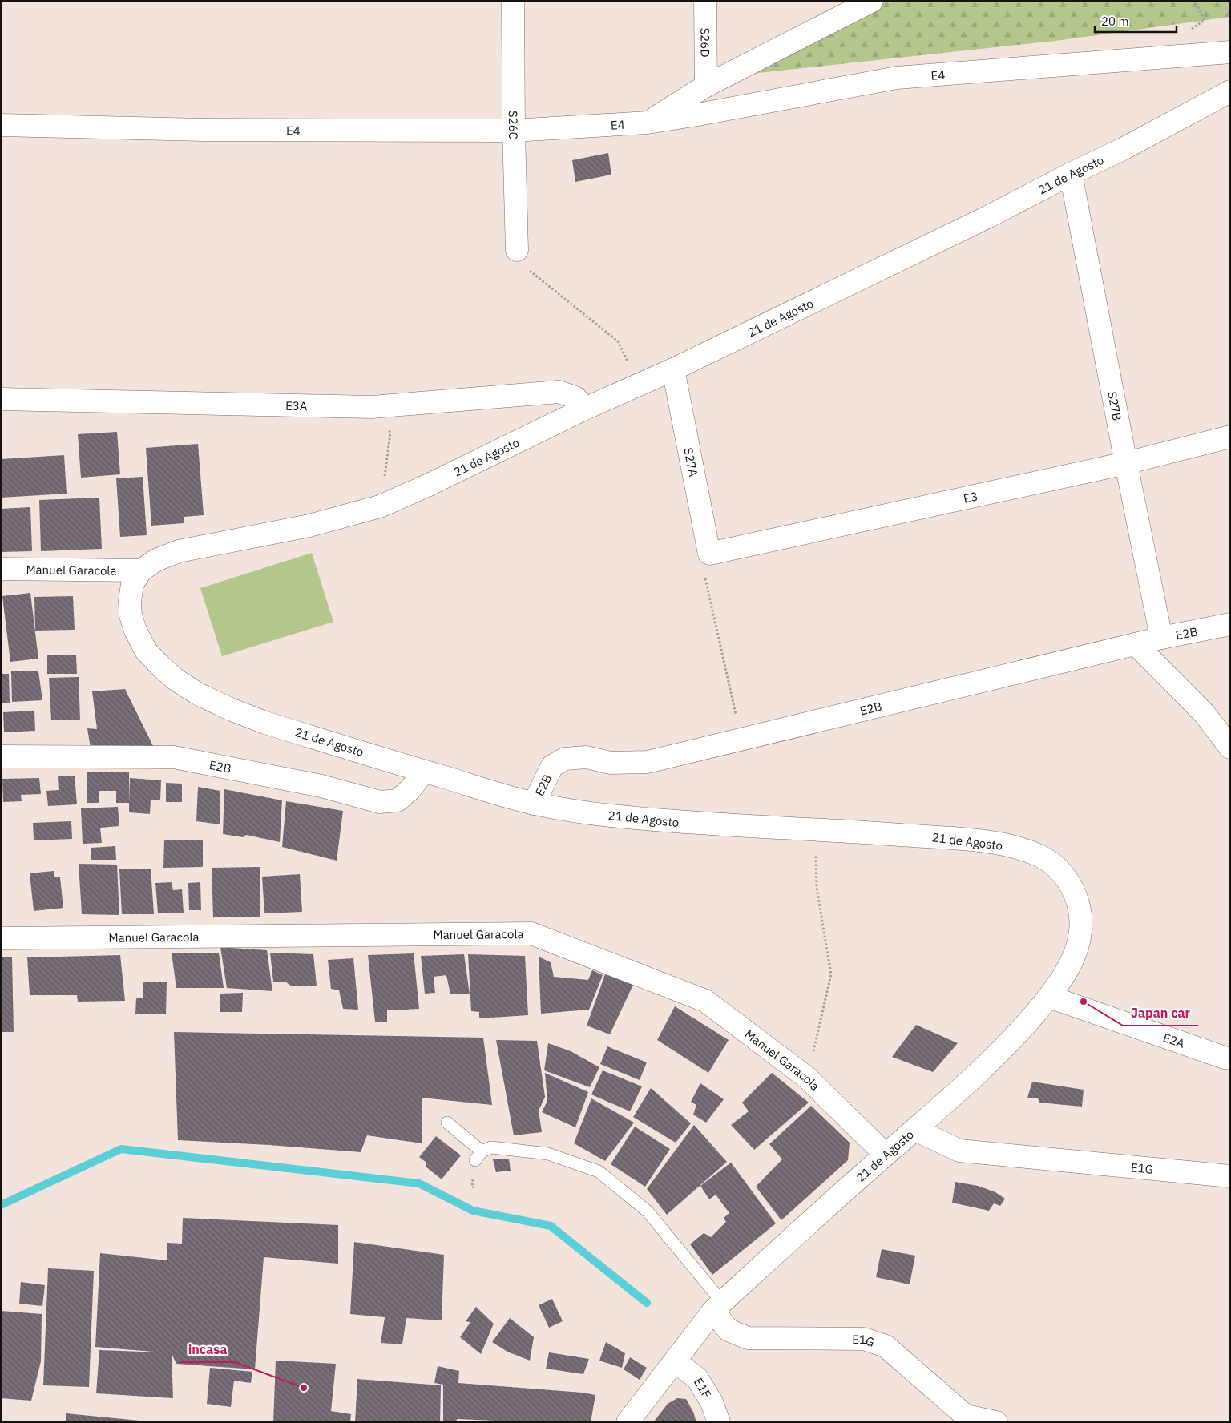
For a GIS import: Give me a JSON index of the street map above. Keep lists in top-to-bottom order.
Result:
{
  "streets": {
    "street": [
      "S26D",
      "E4",
      "S26C",
      "21 de Agosto",
      "E3A",
      "S27B",
      "S27A",
      "E3",
      "Manuel Garacola",
      "E2B",
      "E2A",
      "E1G",
      "E1F"
    ]
  },
  "crossings": [
    ["E4", "S26C"],
    ["21 de Agosto", "E3A"],
    ["21 de Agosto", "S27B"],
    ["21 de Agosto", "S27A"],
    ["21 de Agosto", "Manuel Garacola"],
    ["21 de Agosto", "E2B"],
    ["21 de Agosto", "E2A"],
    ["21 de Agosto", "E1G"],
    ["21 de Agosto", "E1F"],
    ["S27B", "E3"],
    ["S27B", "E2B"],
    ["S27A", "E3"]
  ],
  "places": ["Japan car", "incasa"],
  "scale_bar": "20 m"
}
